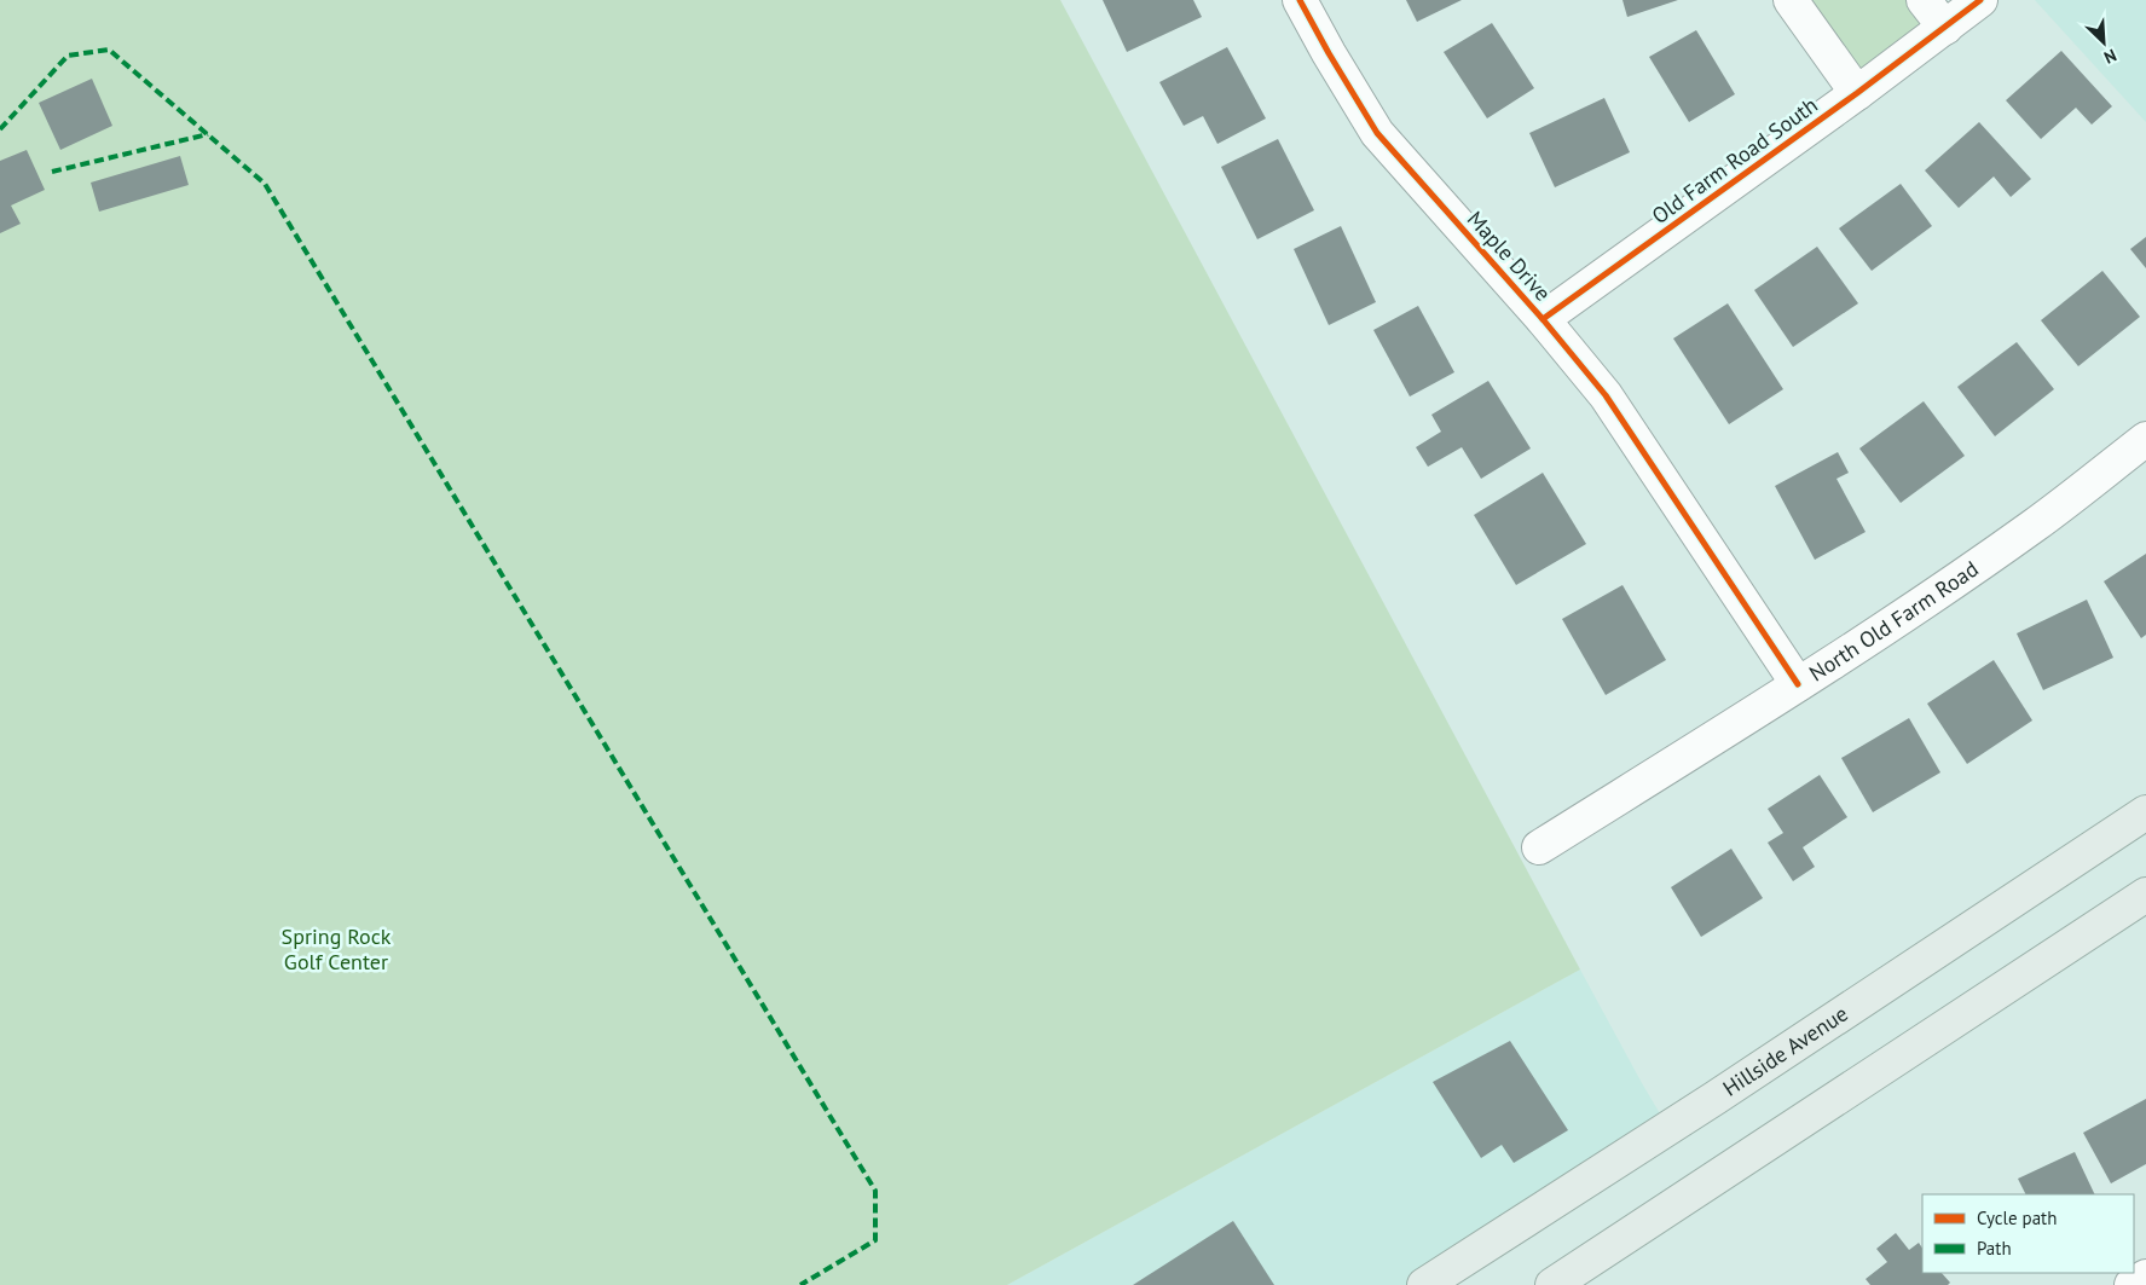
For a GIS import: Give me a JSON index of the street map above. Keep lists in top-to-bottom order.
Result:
{
  "streets": {
    "main road": ["Hillside Avenue"],
    "street": ["Old Farm Road South", "Maple Drive", "North Old Farm Road"]
  },
  "crossings": [
    ["Old Farm Road South", "Maple Drive"],
    ["Maple Drive", "North Old Farm Road"]
  ],
  "parks": ["Spring Rock Golf Center"],
  "legend": ["Cycle path", "Path"],
  "north": "bottom right"
}
